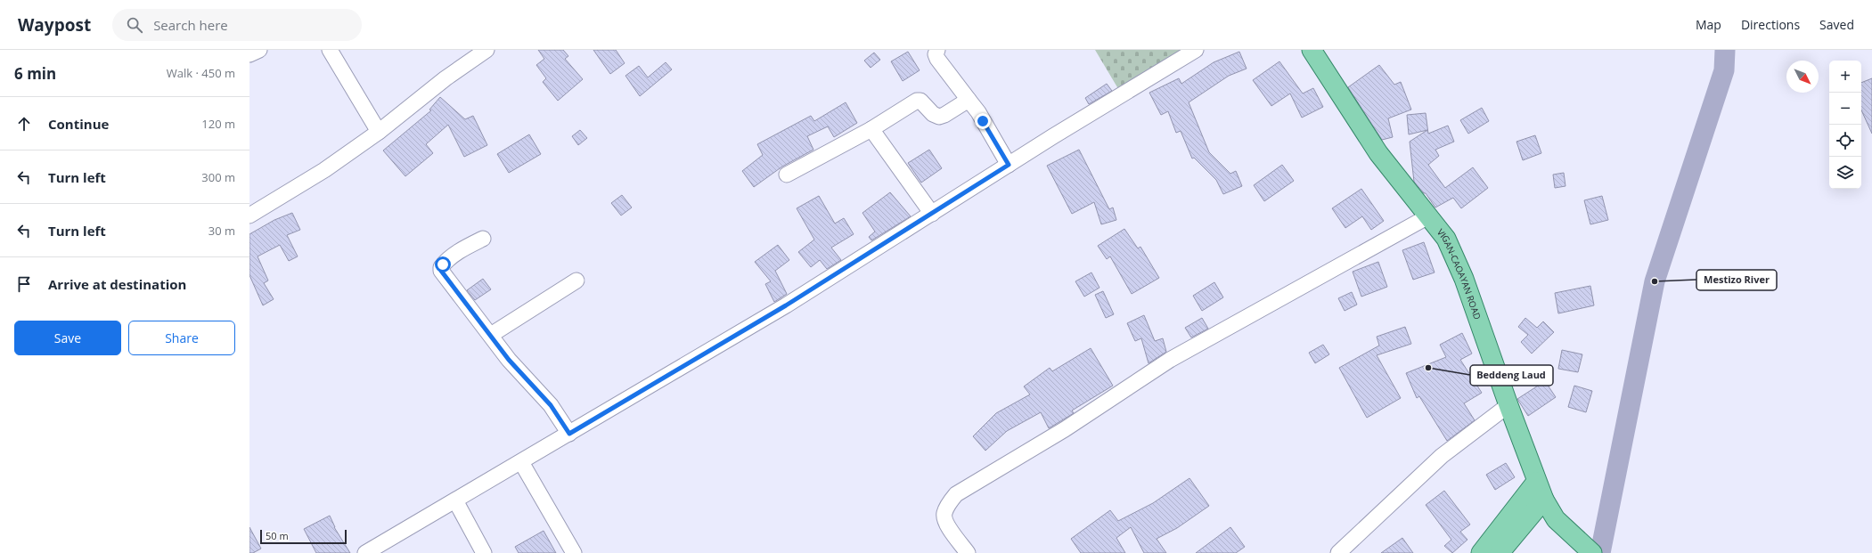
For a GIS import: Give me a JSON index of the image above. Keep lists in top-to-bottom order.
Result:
{
  "streets": {
    "main road": ["VIGAN-CAOAYAN ROAD"]
  },
  "places": ["Mestizo River", "Beddeng Laud"],
  "scale_bar": "50 m",
  "north": "bottom right",
  "page": {
    "header": "Waypost",
    "search": "Search here",
    "nav": ["Map", "Directions", "Saved"],
    "heading": ["6 min", "Walk · 450 m"],
    "map_buttons": ["+", "−"],
    "list": [
      ["Continue", "120 m"],
      ["Turn left", "300 m"],
      ["Turn left", "30 m"],
      "Arrive at destination"
    ],
    "buttons": ["Save", "Share"],
    "scale": "50 m"
  }
}
